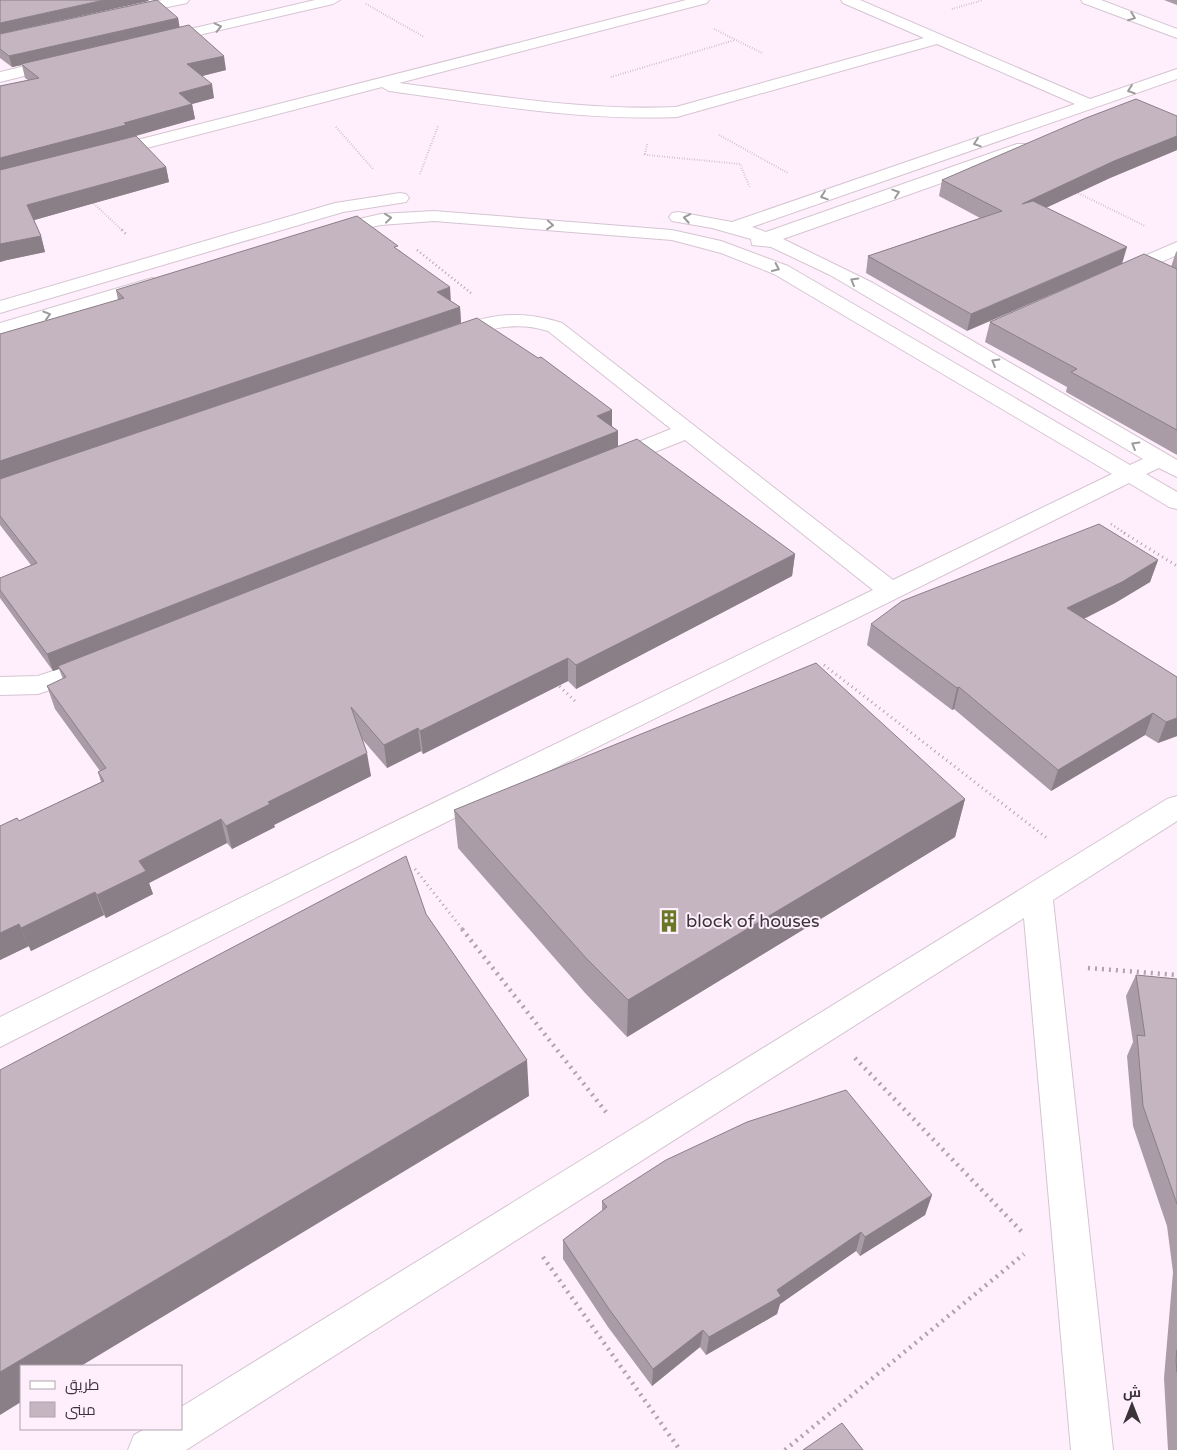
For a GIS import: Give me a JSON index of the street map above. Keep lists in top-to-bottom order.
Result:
{
  "places": {
    "building": ["block of houses"]
  },
  "legend": ["طريق", "مبنى"],
  "north": "top"
}
